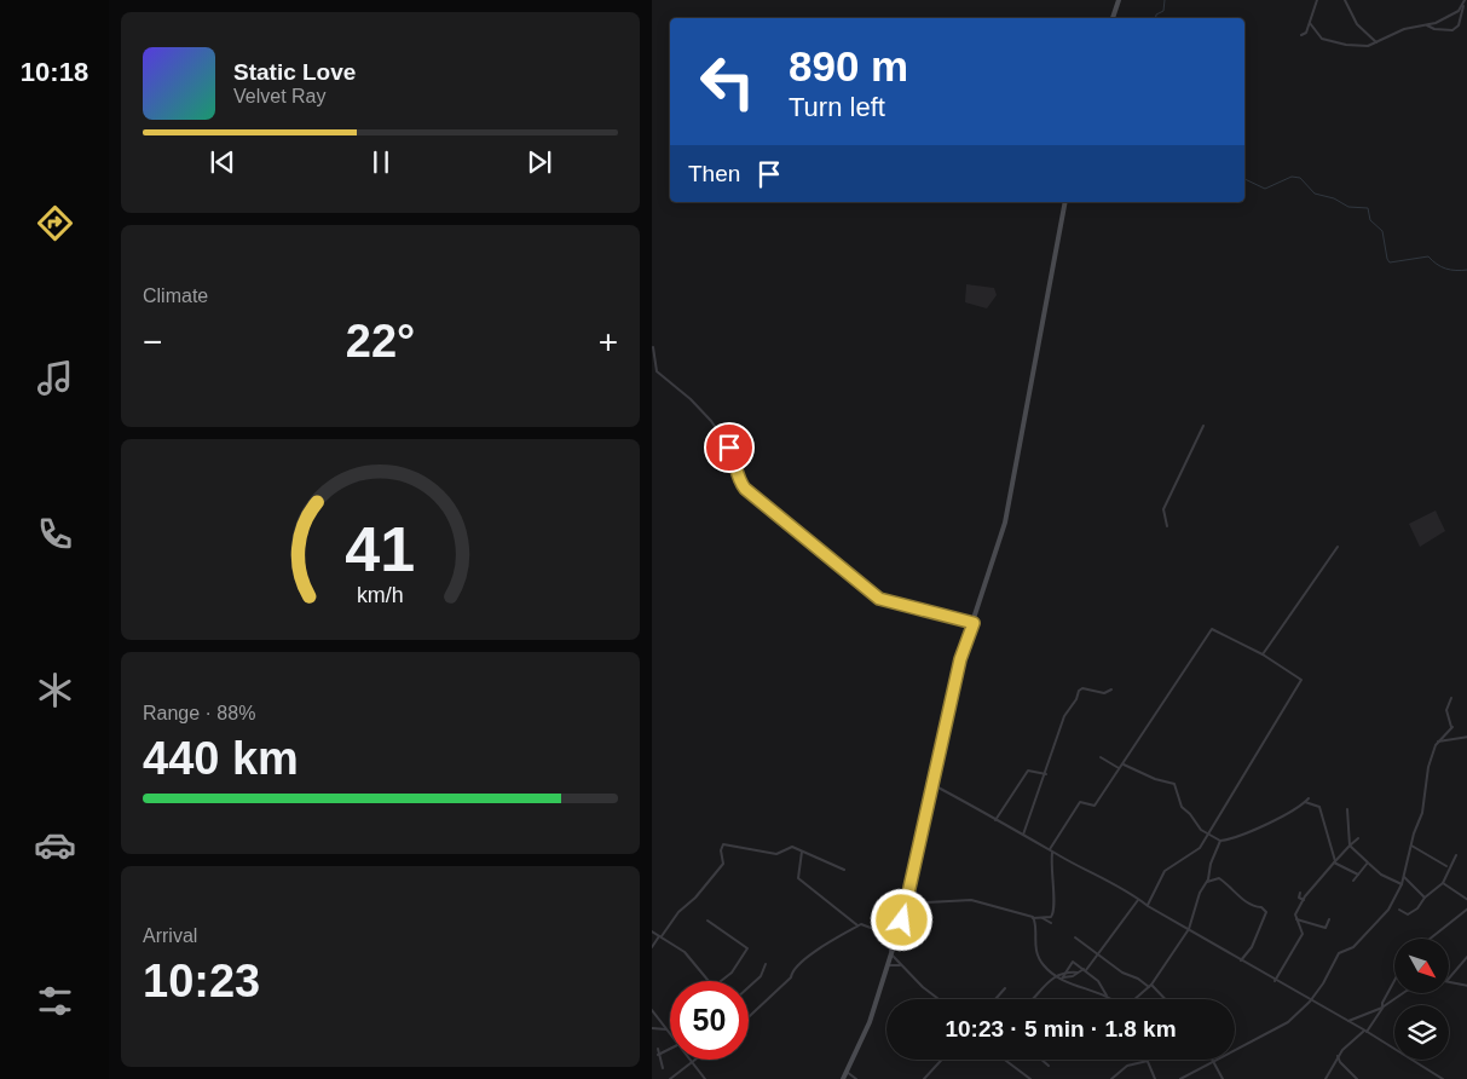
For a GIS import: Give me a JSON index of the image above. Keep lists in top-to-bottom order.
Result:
{
  "north": "bottom right",
  "page": {
    "tabs": "10:18",
    "turn": ["890 m", "Turn left"],
    "song": ["Static Love", "Velvet Ray"],
    "then": "Then",
    "tile": [
      "Climate",
      ["Range · 88%", "440 km"],
      ["Arrival", "10:23"]
    ],
    "heat": ["−", "22°", "+"],
    "limit": "50",
    "trip": "10:23 · 5 min · 1.8 km",
    "gauge": ["41", "km/h"]
  }
}
